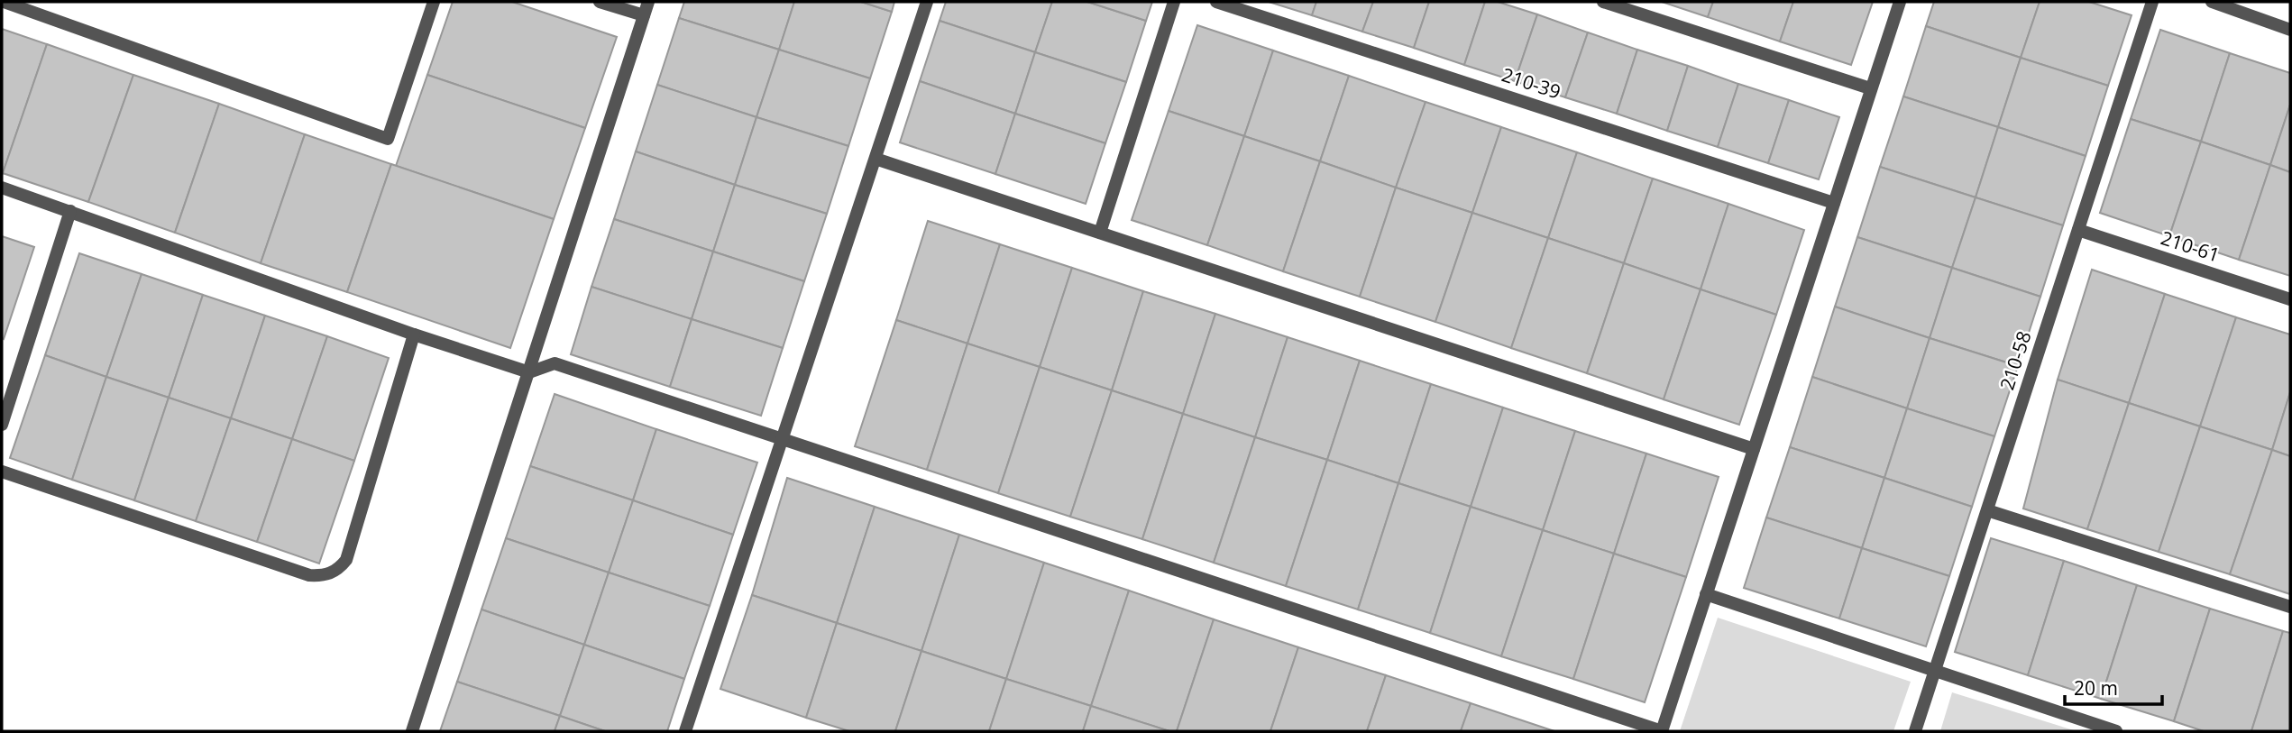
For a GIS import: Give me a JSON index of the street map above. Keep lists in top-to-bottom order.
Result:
{
  "streets": {
    "street": ["210-39", "210-61", "210-58"]
  },
  "crossings": [
    ["210-61", "210-58"]
  ],
  "scale_bar": "20 m"
}
